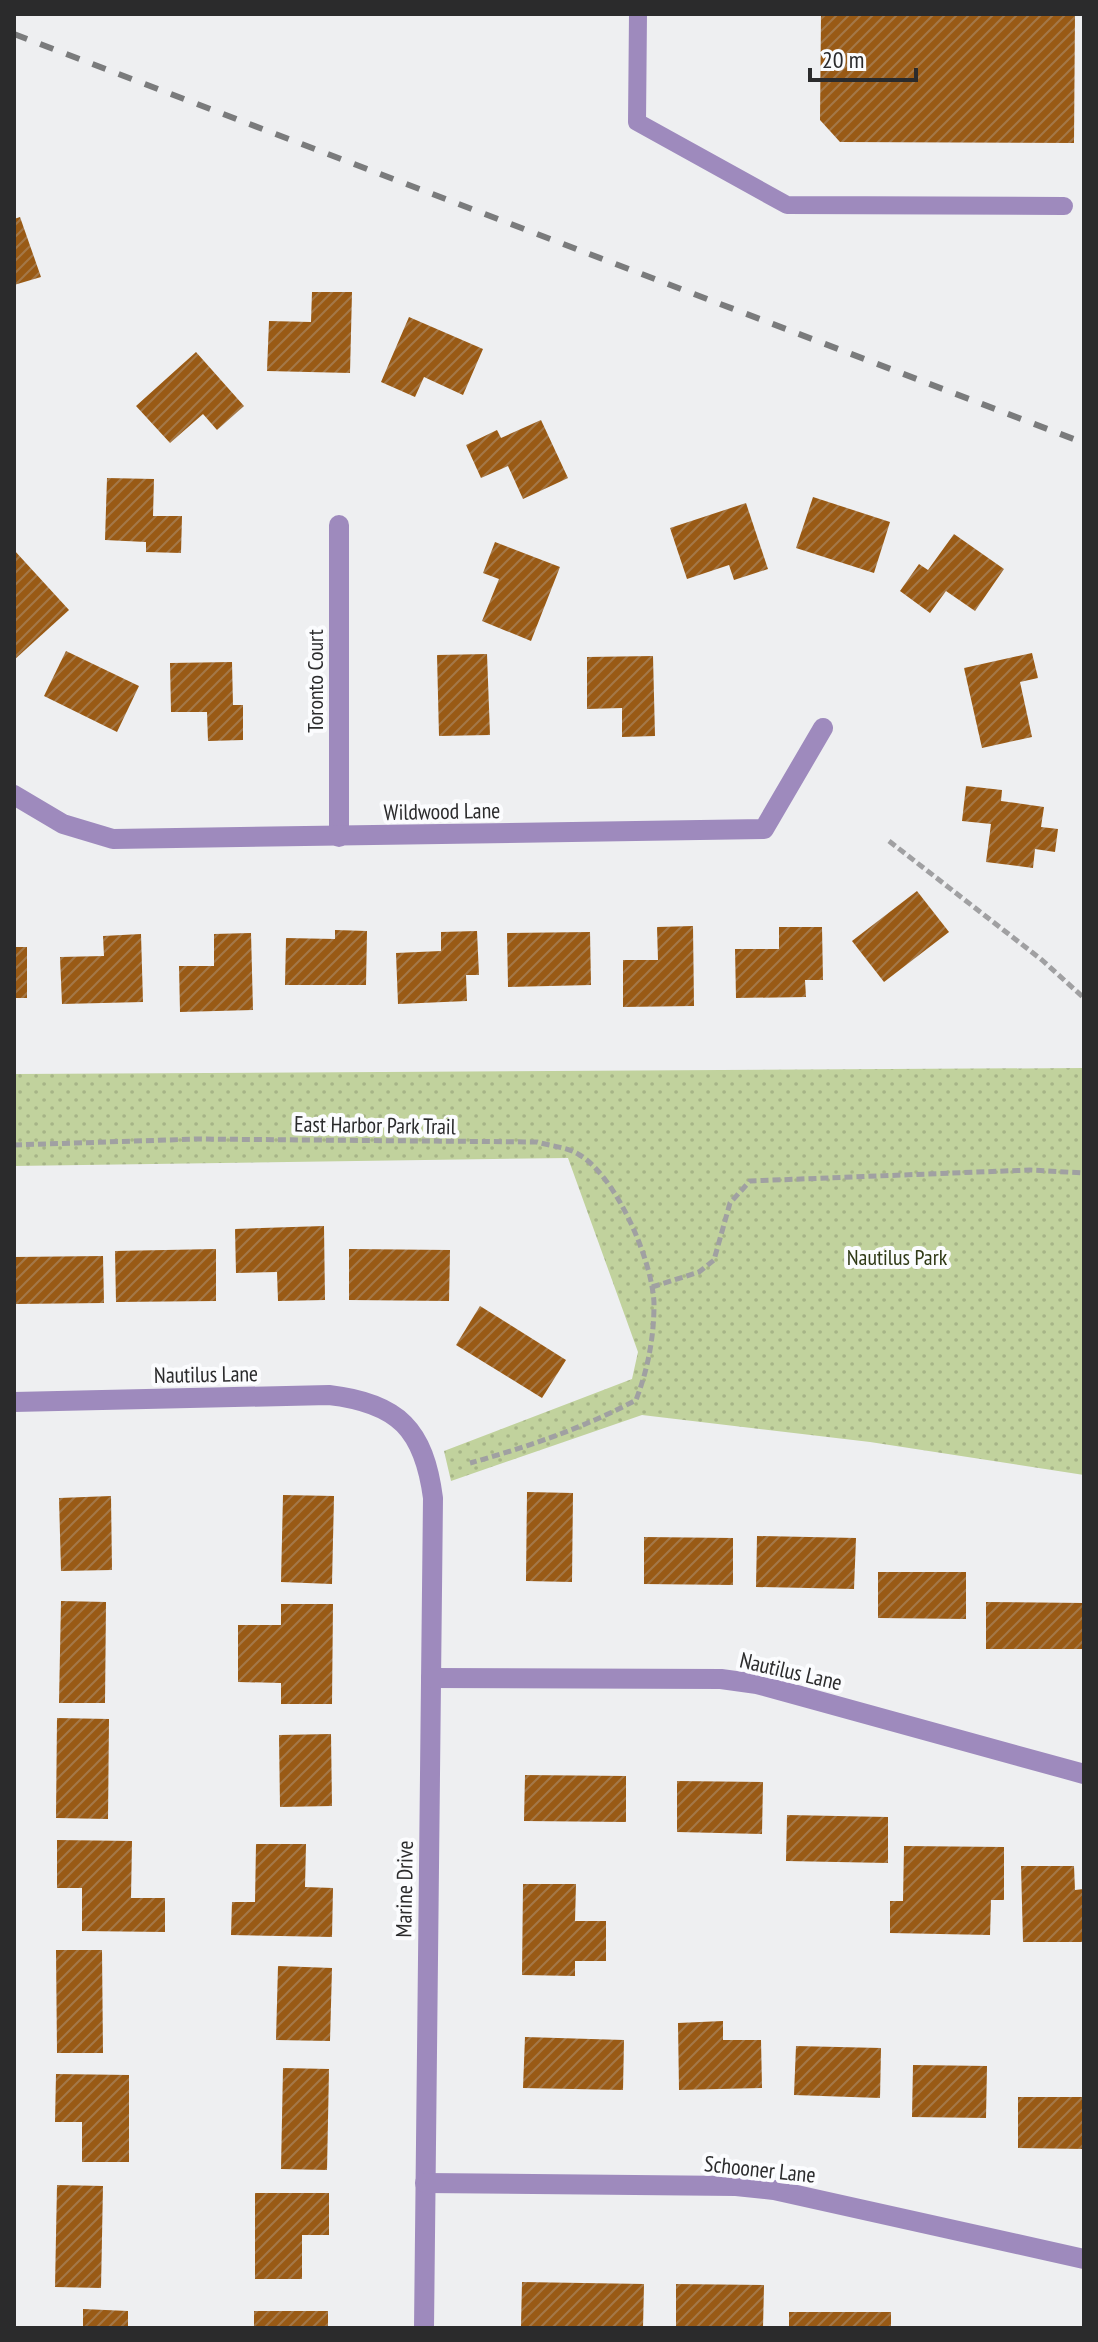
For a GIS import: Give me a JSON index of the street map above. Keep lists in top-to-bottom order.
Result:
{
  "streets": {
    "street": [
      "Toronto Court",
      "Wildwood Lane",
      "Nautilus Lane",
      "Marine Drive",
      "Schooner Lane"
    ],
    "path": ["East Harbor Park Trail"]
  },
  "crossings": [
    ["Toronto Court", "Wildwood Lane"],
    ["Nautilus Lane", "Marine Drive"],
    ["Marine Drive", "Schooner Lane"]
  ],
  "parks": ["Nautilus Park"],
  "scale_bar": "20 m"
}
